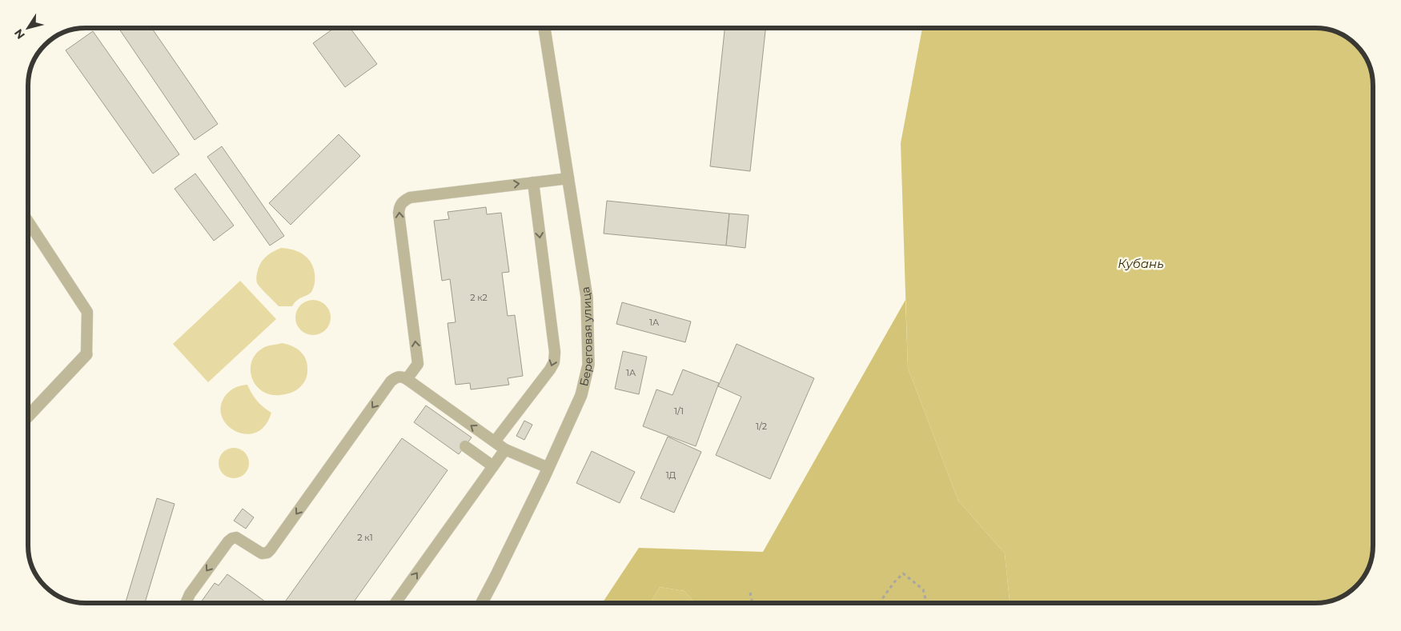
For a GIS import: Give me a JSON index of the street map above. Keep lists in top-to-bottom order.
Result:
{
  "streets": {
    "street": ["Береговая улица"]
  },
  "water": ["Кубань"],
  "house_numbers": [
    "2 к2",
    "1А",
    "1А",
    "1/1",
    "1/2",
    "1Д",
    "2 к1"
  ],
  "north": "bottom left"
}
